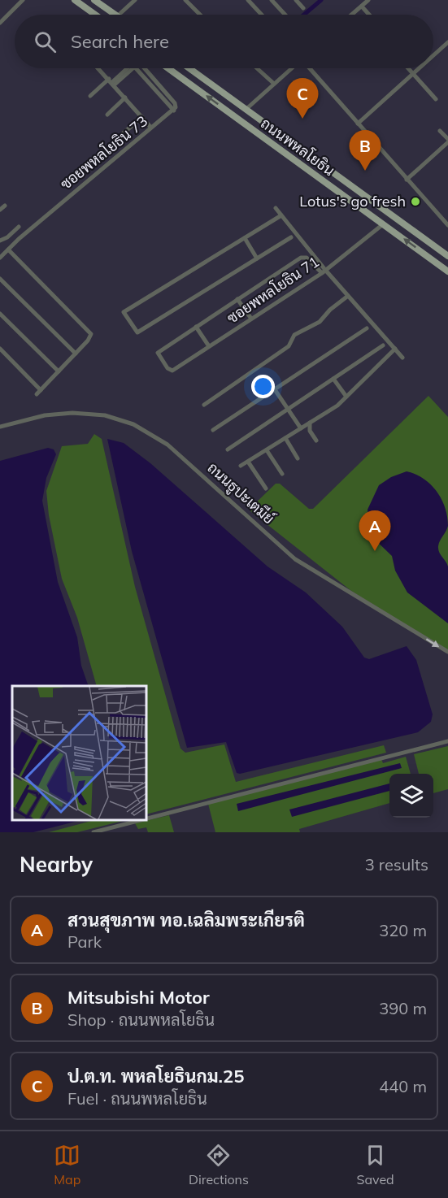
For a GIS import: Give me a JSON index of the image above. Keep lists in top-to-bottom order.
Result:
{
  "streets": {
    "main road": ["ถนนพหลโยธิน"],
    "street": ["ซอยพหลโยธิน 73", "ซอยพหลโยธิน 71", "ถนนธูปะเตมีย์"]
  },
  "crossings": [
    ["ถนนพหลโยธิน", "ซอยพหลโยธิน 71"]
  ],
  "one_way": ["ถนนธูปะเตมีย์"],
  "places": ["Lotus's go fresh"],
  "page": {
    "search": "Search here",
    "pins": ["C", "B", "A"],
    "heading": ["Nearby", "3 results"],
    "list": [
      {
        "mark": "A",
        "name": "สวนสุขภาพ ทอ.เฉลิมพระเกียรติ",
        "note": "Park",
        "value": "320 m"
      },
      {
        "mark": "B",
        "name": "Mitsubishi Motor",
        "note": "Shop · ถนนพหลโยธิน",
        "value": "390 m"
      },
      {
        "mark": "C",
        "name": "ป.ต.ท. พหลโยธินกม.25",
        "note": "Fuel · ถนนพหลโยธิน",
        "value": "440 m"
      }
    ],
    "nav": ["Map", "Directions", "Saved"]
  }
}
